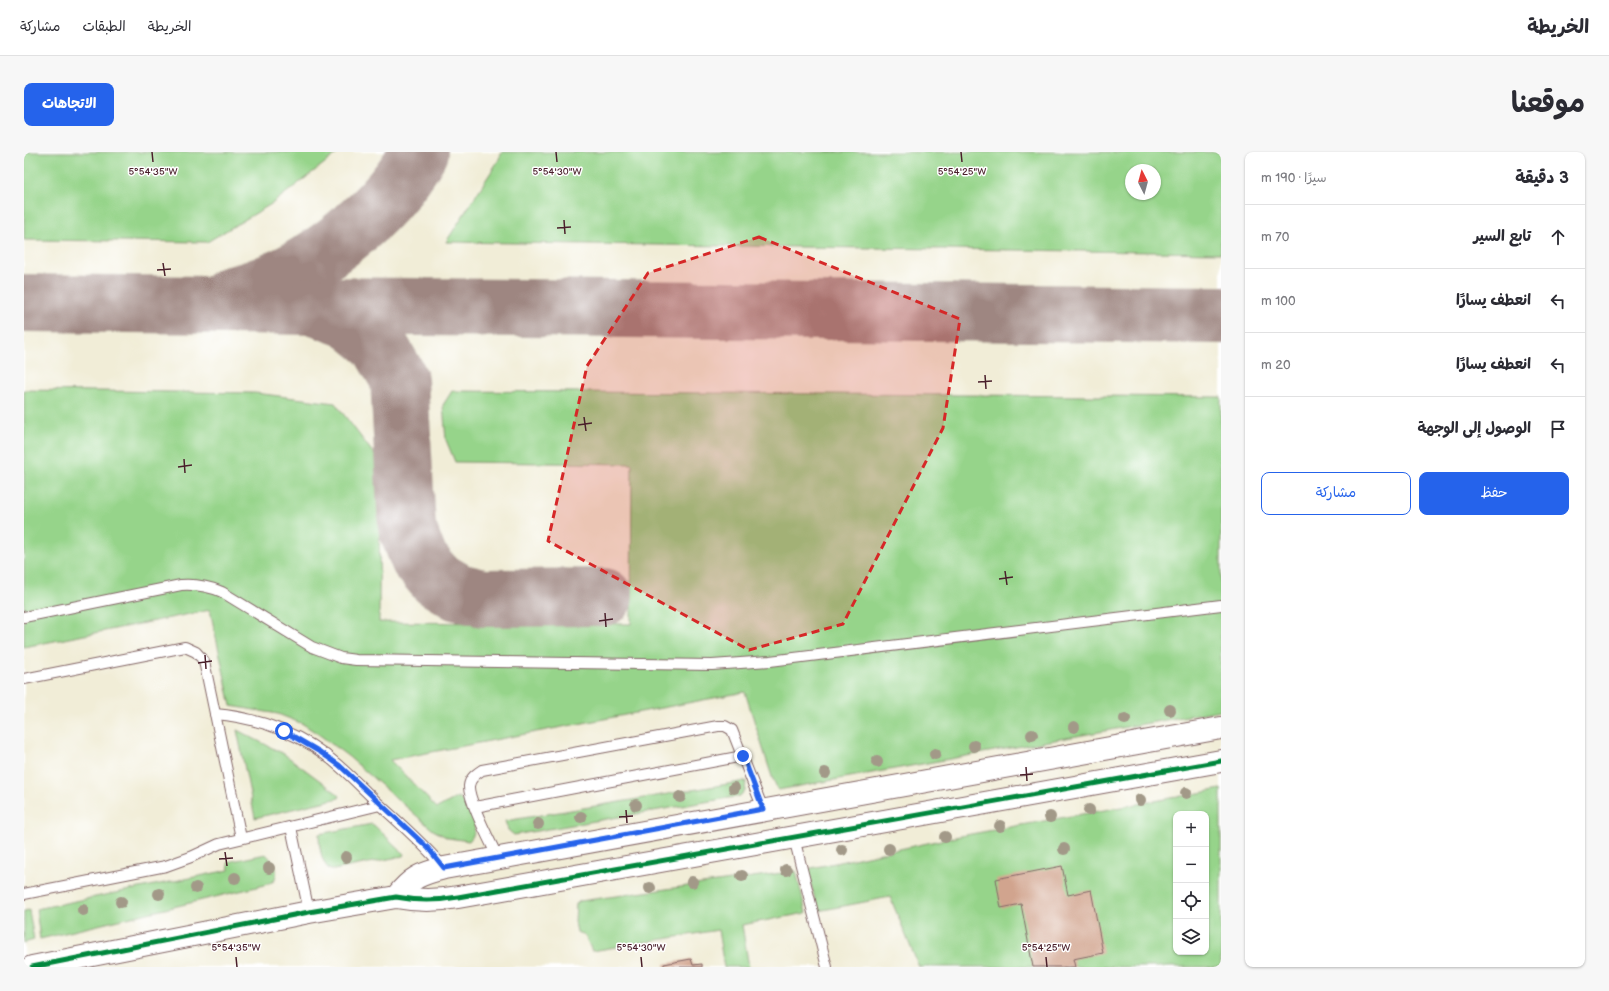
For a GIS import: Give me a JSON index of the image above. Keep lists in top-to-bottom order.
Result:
{
  "north": "top",
  "page": {
    "header": "الخريطة",
    "nav": ["الخريطة", "الطبقات", "مشاركة"],
    "title": "موقعنا",
    "buttons": [
      "الاتجاهات",
      ["حفظ", "مشاركة"]
    ],
    "heading": ["3 دقيقة", "سيرًا · 190 m"],
    "list": [
      ["تابع السير", "70 m"],
      ["انعطف يسارًا", "100 m"],
      ["انعطف يسارًا", "20 m"],
      "الوصول إلى الوجهة"
    ],
    "map_buttons": ["+", "−"]
  },
  "coordinates": ["5°54'35\"W", "5°54'30\"W", "5°54'25\"W"]
}
